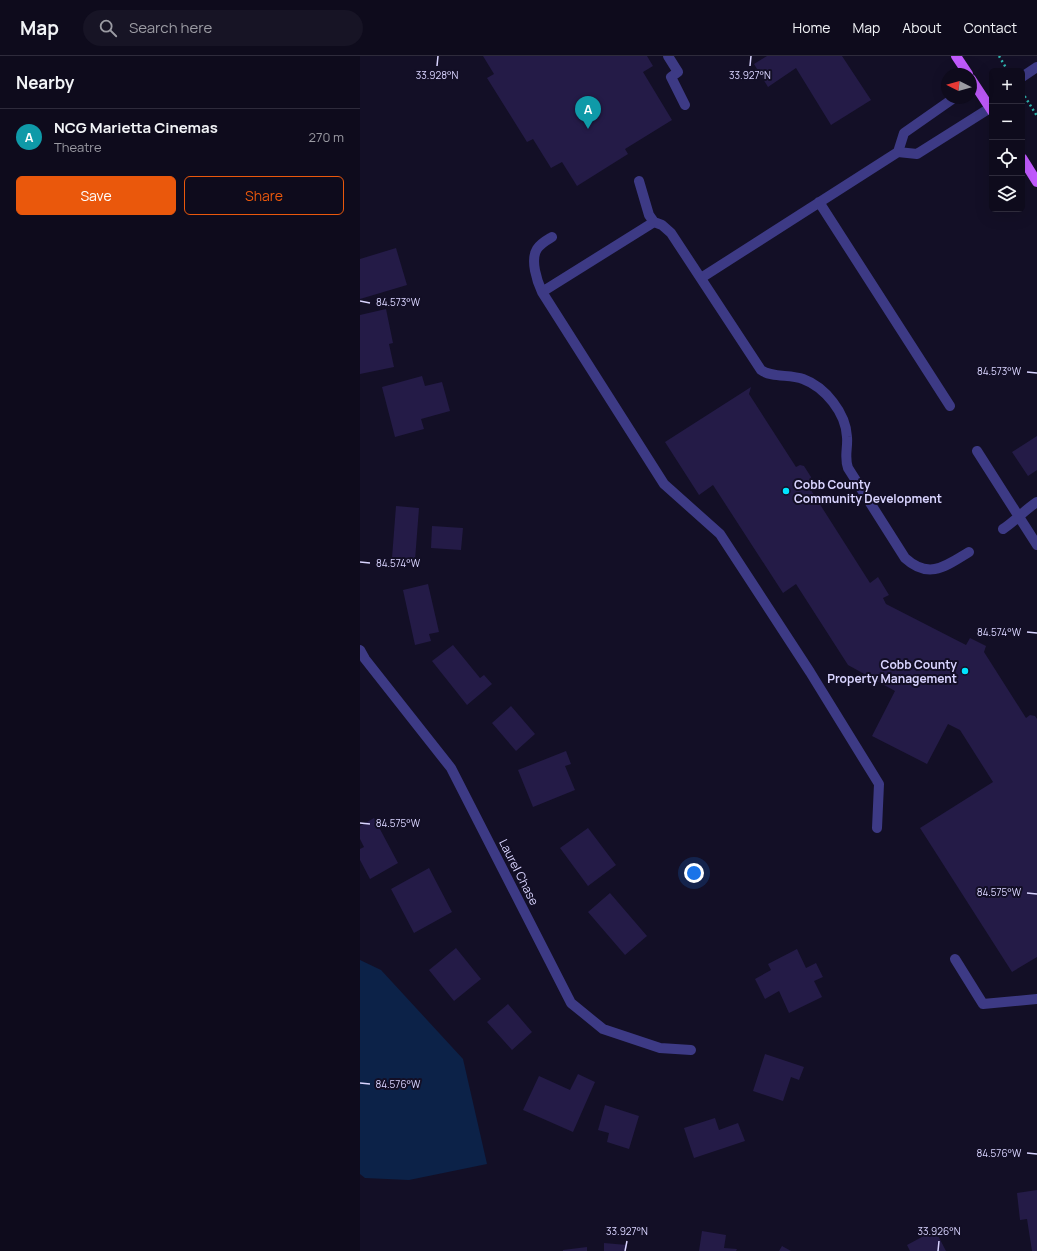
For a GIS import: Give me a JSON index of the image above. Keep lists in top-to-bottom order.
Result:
{
  "streets": {
    "street": ["Laurel Chase"]
  },
  "places": ["Cobb County Community Development", "Cobb County Property Management"],
  "north": "left",
  "page": {
    "header": "Map",
    "search": "Search here",
    "nav": [
      "Home",
      "Map",
      "About",
      "Contact"
    ],
    "heading": "Nearby",
    "map_buttons": ["+", "−"],
    "pins": "A",
    "list": [
      {
        "mark": "A",
        "name": "NCG Marietta Cinemas",
        "note": "Theatre",
        "value": "270 m"
      }
    ],
    "buttons": ["Save", "Share"]
  },
  "coordinates": [
    "33.928°N",
    "33.927°N",
    "84.573°W",
    "84.574°W",
    "84.575°W",
    "84.576°W",
    "33.926°N"
  ]
}
